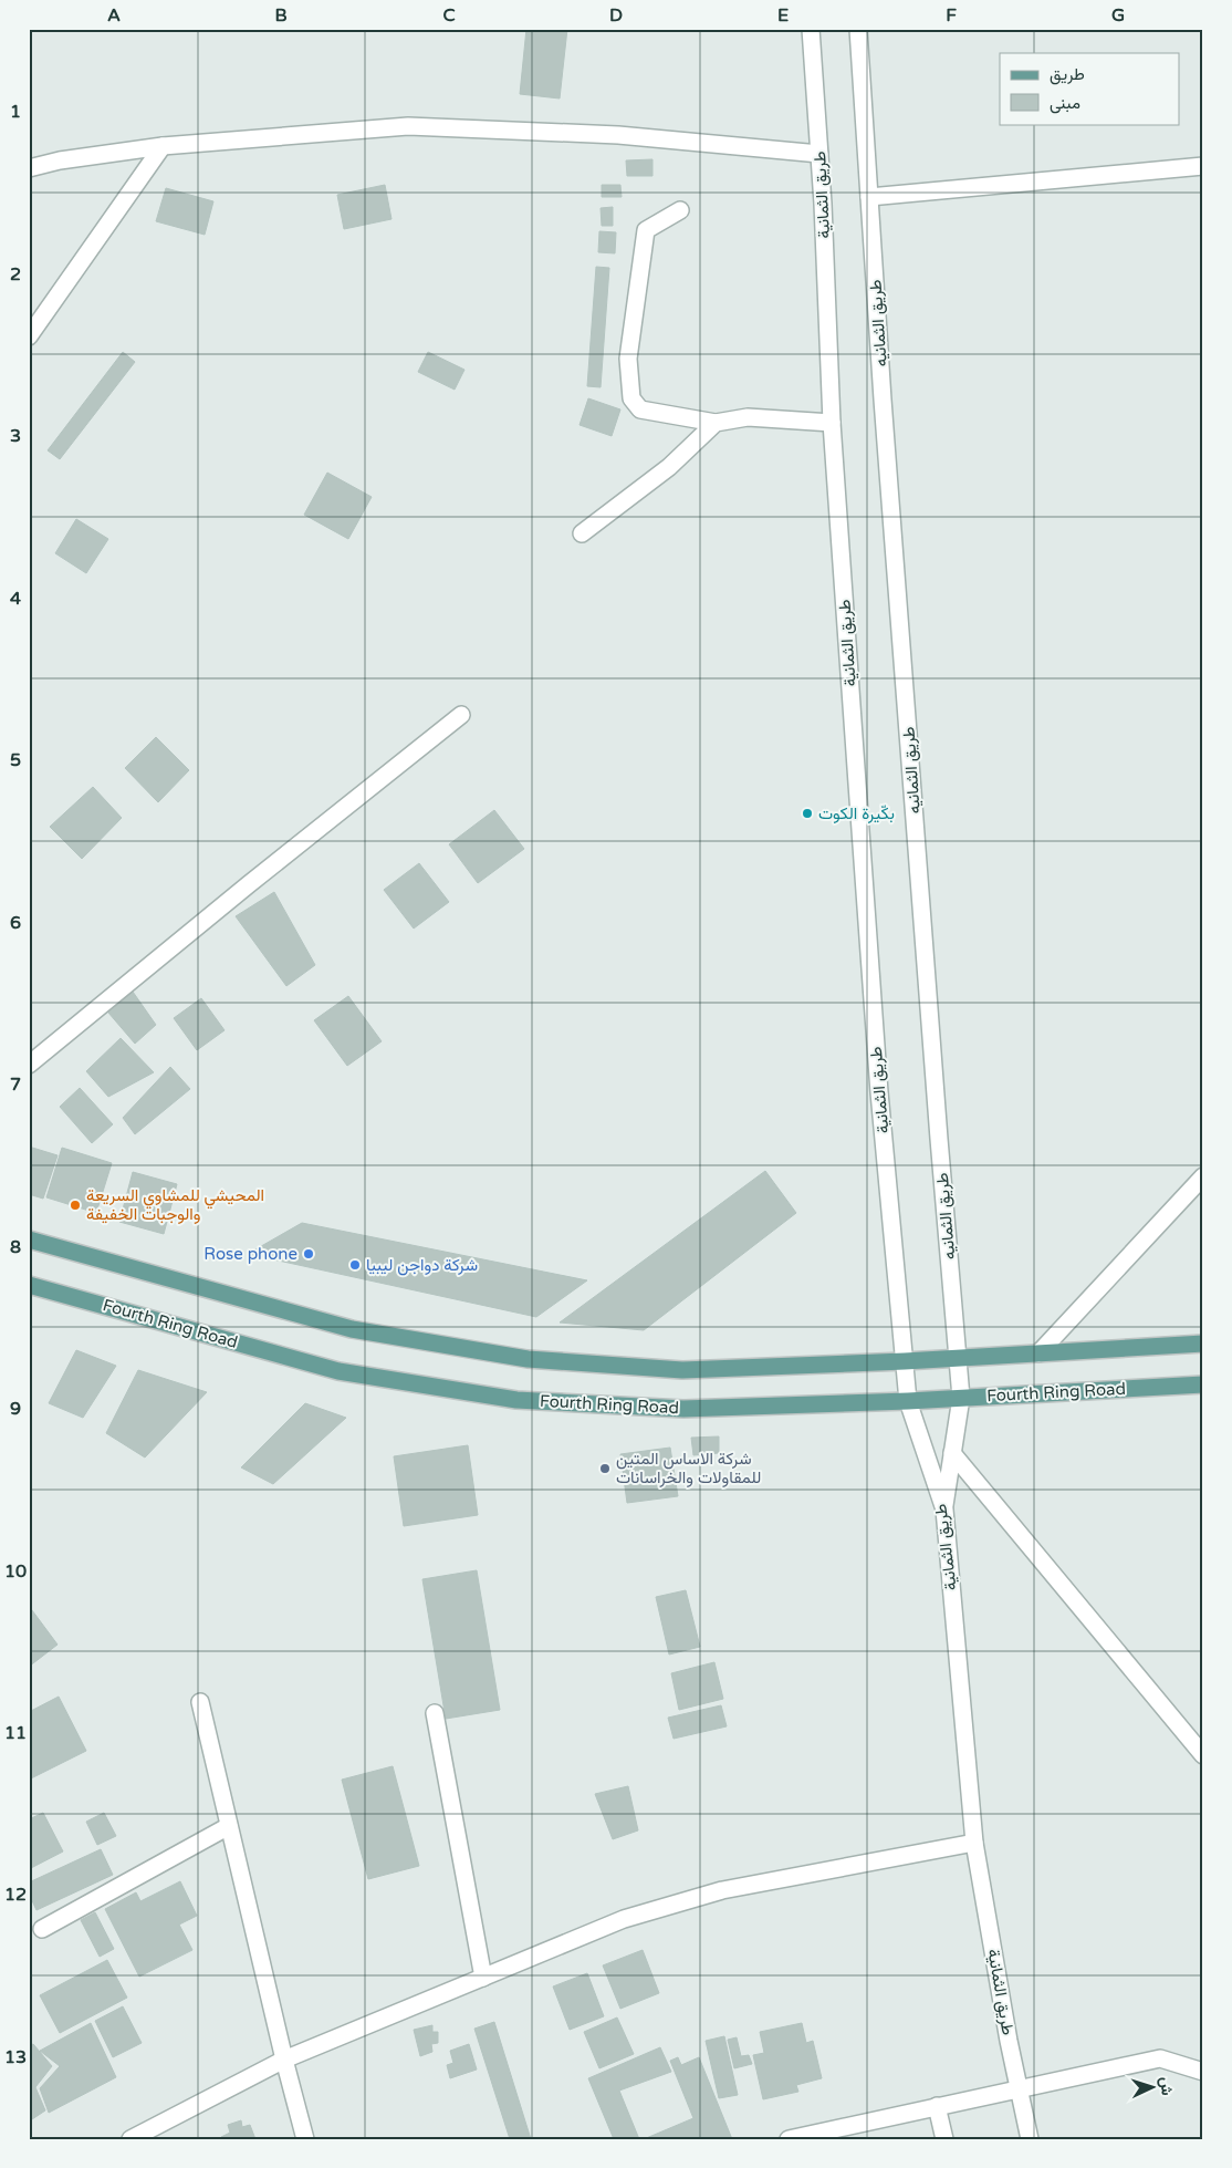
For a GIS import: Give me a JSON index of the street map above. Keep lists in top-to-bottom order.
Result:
{
  "streets": {
    "main road": ["Fourth Ring Road"],
    "street": ["طريق الثمانية", "طريق الثمانيه"]
  },
  "crossings": [
    ["طريق الثمانية", "طريق الثمانيه"],
    ["طريق الثمانية", "Fourth Ring Road"],
    ["طريق الثمانيه", "Fourth Ring Road"]
  ],
  "places": [
    "بكّيرة الكوت",
    "المحيشي للمشاوي السريعة والوجبات الخفيفة",
    "Rose phone",
    "شركة دواجن ليبيا",
    "شركة الاساس المتين للمقاولات والخراسانات"
  ],
  "legend": ["طريق", "مبنى"],
  "north": "right",
  "grid": {
    "columns": [
      "A",
      "B",
      "C",
      "D",
      "E",
      "F",
      "G"
    ],
    "rows": [
      "1",
      "2",
      "3",
      "4",
      "5",
      "6",
      "7",
      "8",
      "9",
      "10",
      "11",
      "12",
      "13"
    ]
  }
}
